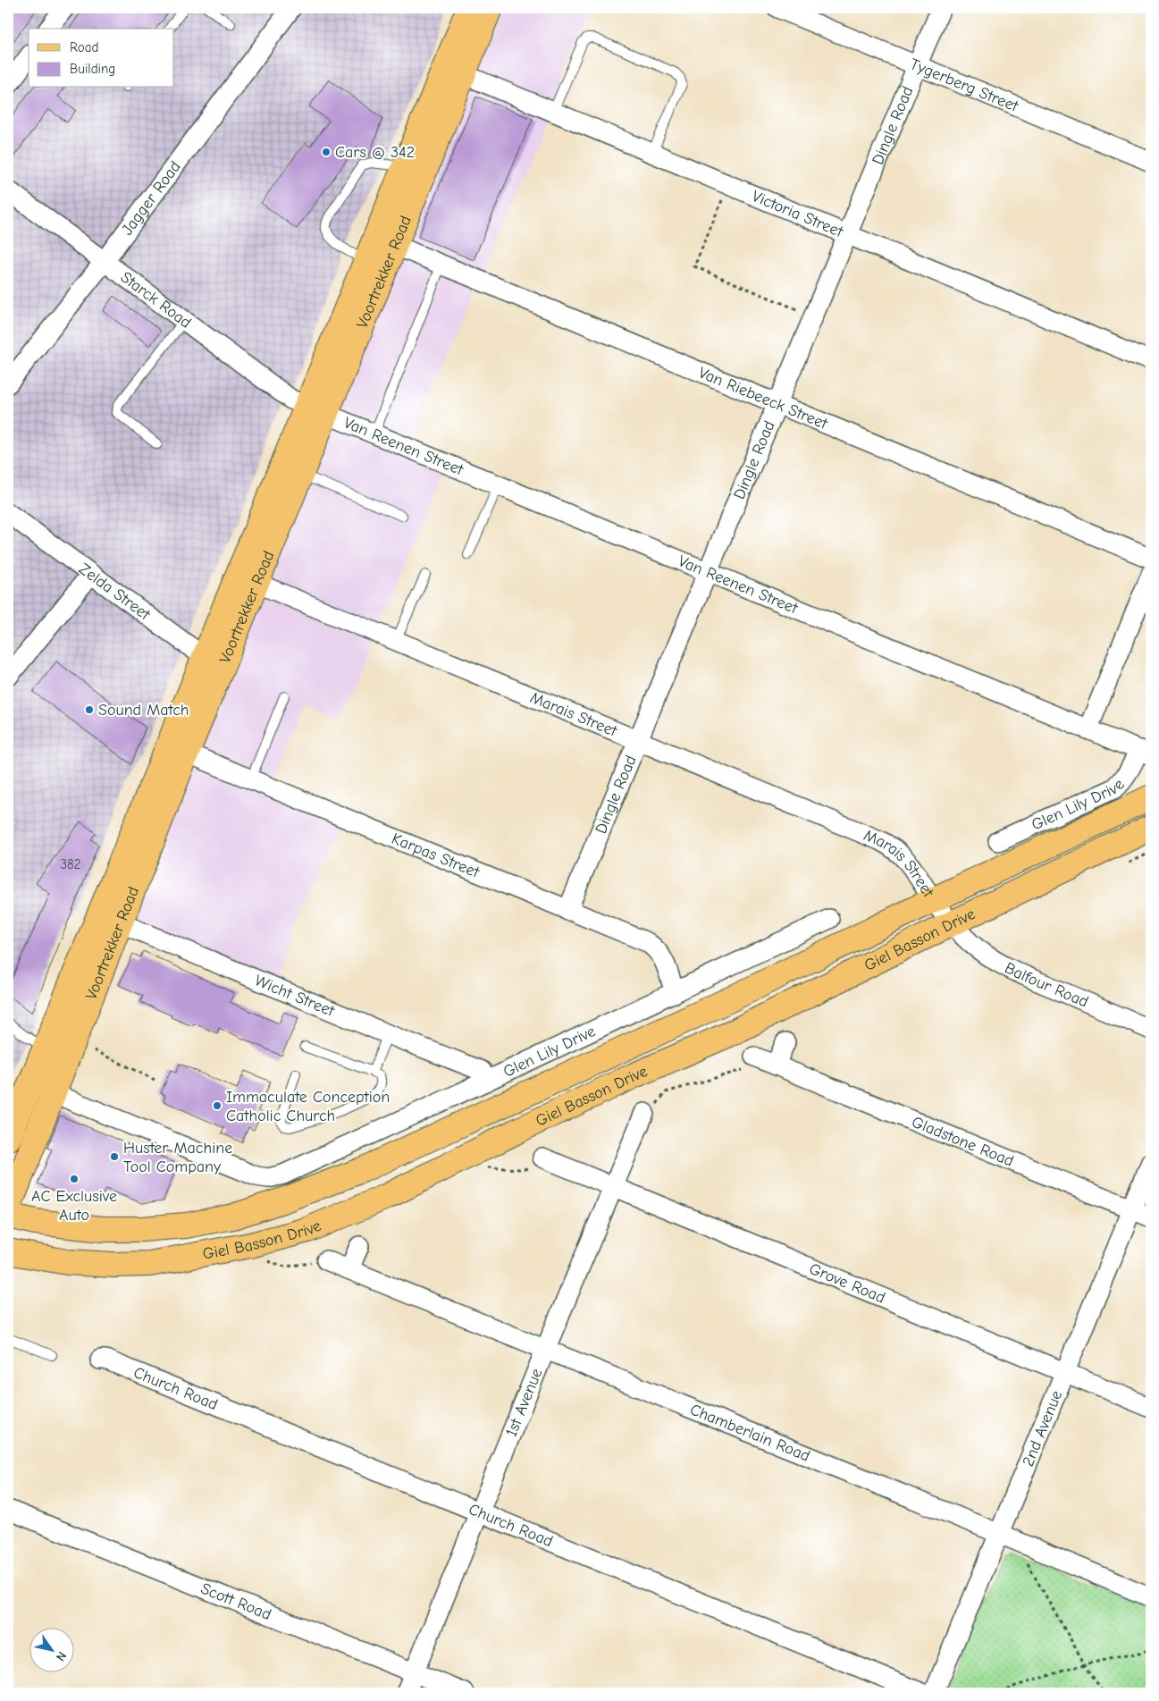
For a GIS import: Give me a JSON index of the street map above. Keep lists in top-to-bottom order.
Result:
{
  "streets": {
    "main road": ["Voortrekker Road", "Giel Basson Drive"],
    "street": [
      "Tygerberg Street",
      "Dingle Road",
      "Jagger Road",
      "Victoria Street",
      "Starck Road",
      "Van Riebeeck Street",
      "Van Reenen Street",
      "Zelda Street",
      "Marais Street",
      "Glen Lily Drive",
      "Karpas Street",
      "Balfour Road",
      "Wicht Street",
      "Gladstone Road",
      "Grove Road",
      "Church Road",
      "1st Avenue",
      "2nd Avenue",
      "Chamberlain Road",
      "Scott Road"
    ]
  },
  "crossings": [
    ["Tygerberg Street", "Dingle Road"],
    ["Dingle Road", "Victoria Street"],
    ["Dingle Road", "Van Riebeeck Street"],
    ["Dingle Road", "Van Reenen Street"],
    ["Dingle Road", "Marais Street"],
    ["Dingle Road", "Karpas Street"],
    ["Jagger Road", "Starck Road"],
    ["Victoria Street", "Voortrekker Road"],
    ["Voortrekker Road", "Starck Road"],
    ["Voortrekker Road", "Van Riebeeck Street"],
    ["Voortrekker Road", "Van Reenen Street"],
    ["Voortrekker Road", "Zelda Street"],
    ["Voortrekker Road", "Marais Street"],
    ["Voortrekker Road", "Glen Lily Drive"],
    ["Voortrekker Road", "Karpas Street"],
    ["Voortrekker Road", "Wicht Street"],
    ["Starck Road", "Van Reenen Street"],
    ["Van Reenen Street", "Glen Lily Drive"],
    ["Marais Street", "Giel Basson Drive"],
    ["Marais Street", "Balfour Road"],
    ["Glen Lily Drive", "Karpas Street"],
    ["Glen Lily Drive", "Wicht Street"],
    ["Giel Basson Drive", "Balfour Road"],
    ["Gladstone Road", "2nd Avenue"],
    ["Grove Road", "1st Avenue"],
    ["Grove Road", "2nd Avenue"],
    ["Church Road", "1st Avenue"],
    ["1st Avenue", "Chamberlain Road"],
    ["1st Avenue", "Scott Road"],
    ["2nd Avenue", "Chamberlain Road"]
  ],
  "places": [
    "Cars @ 342",
    "Sound Match",
    "Immaculate Conception Catholic Church",
    "Huster Machine Tool Company",
    "AC Exclusive Auto"
  ],
  "house_numbers": ["382"],
  "legend": ["Road", "Building"],
  "north": "bottom right"
}
